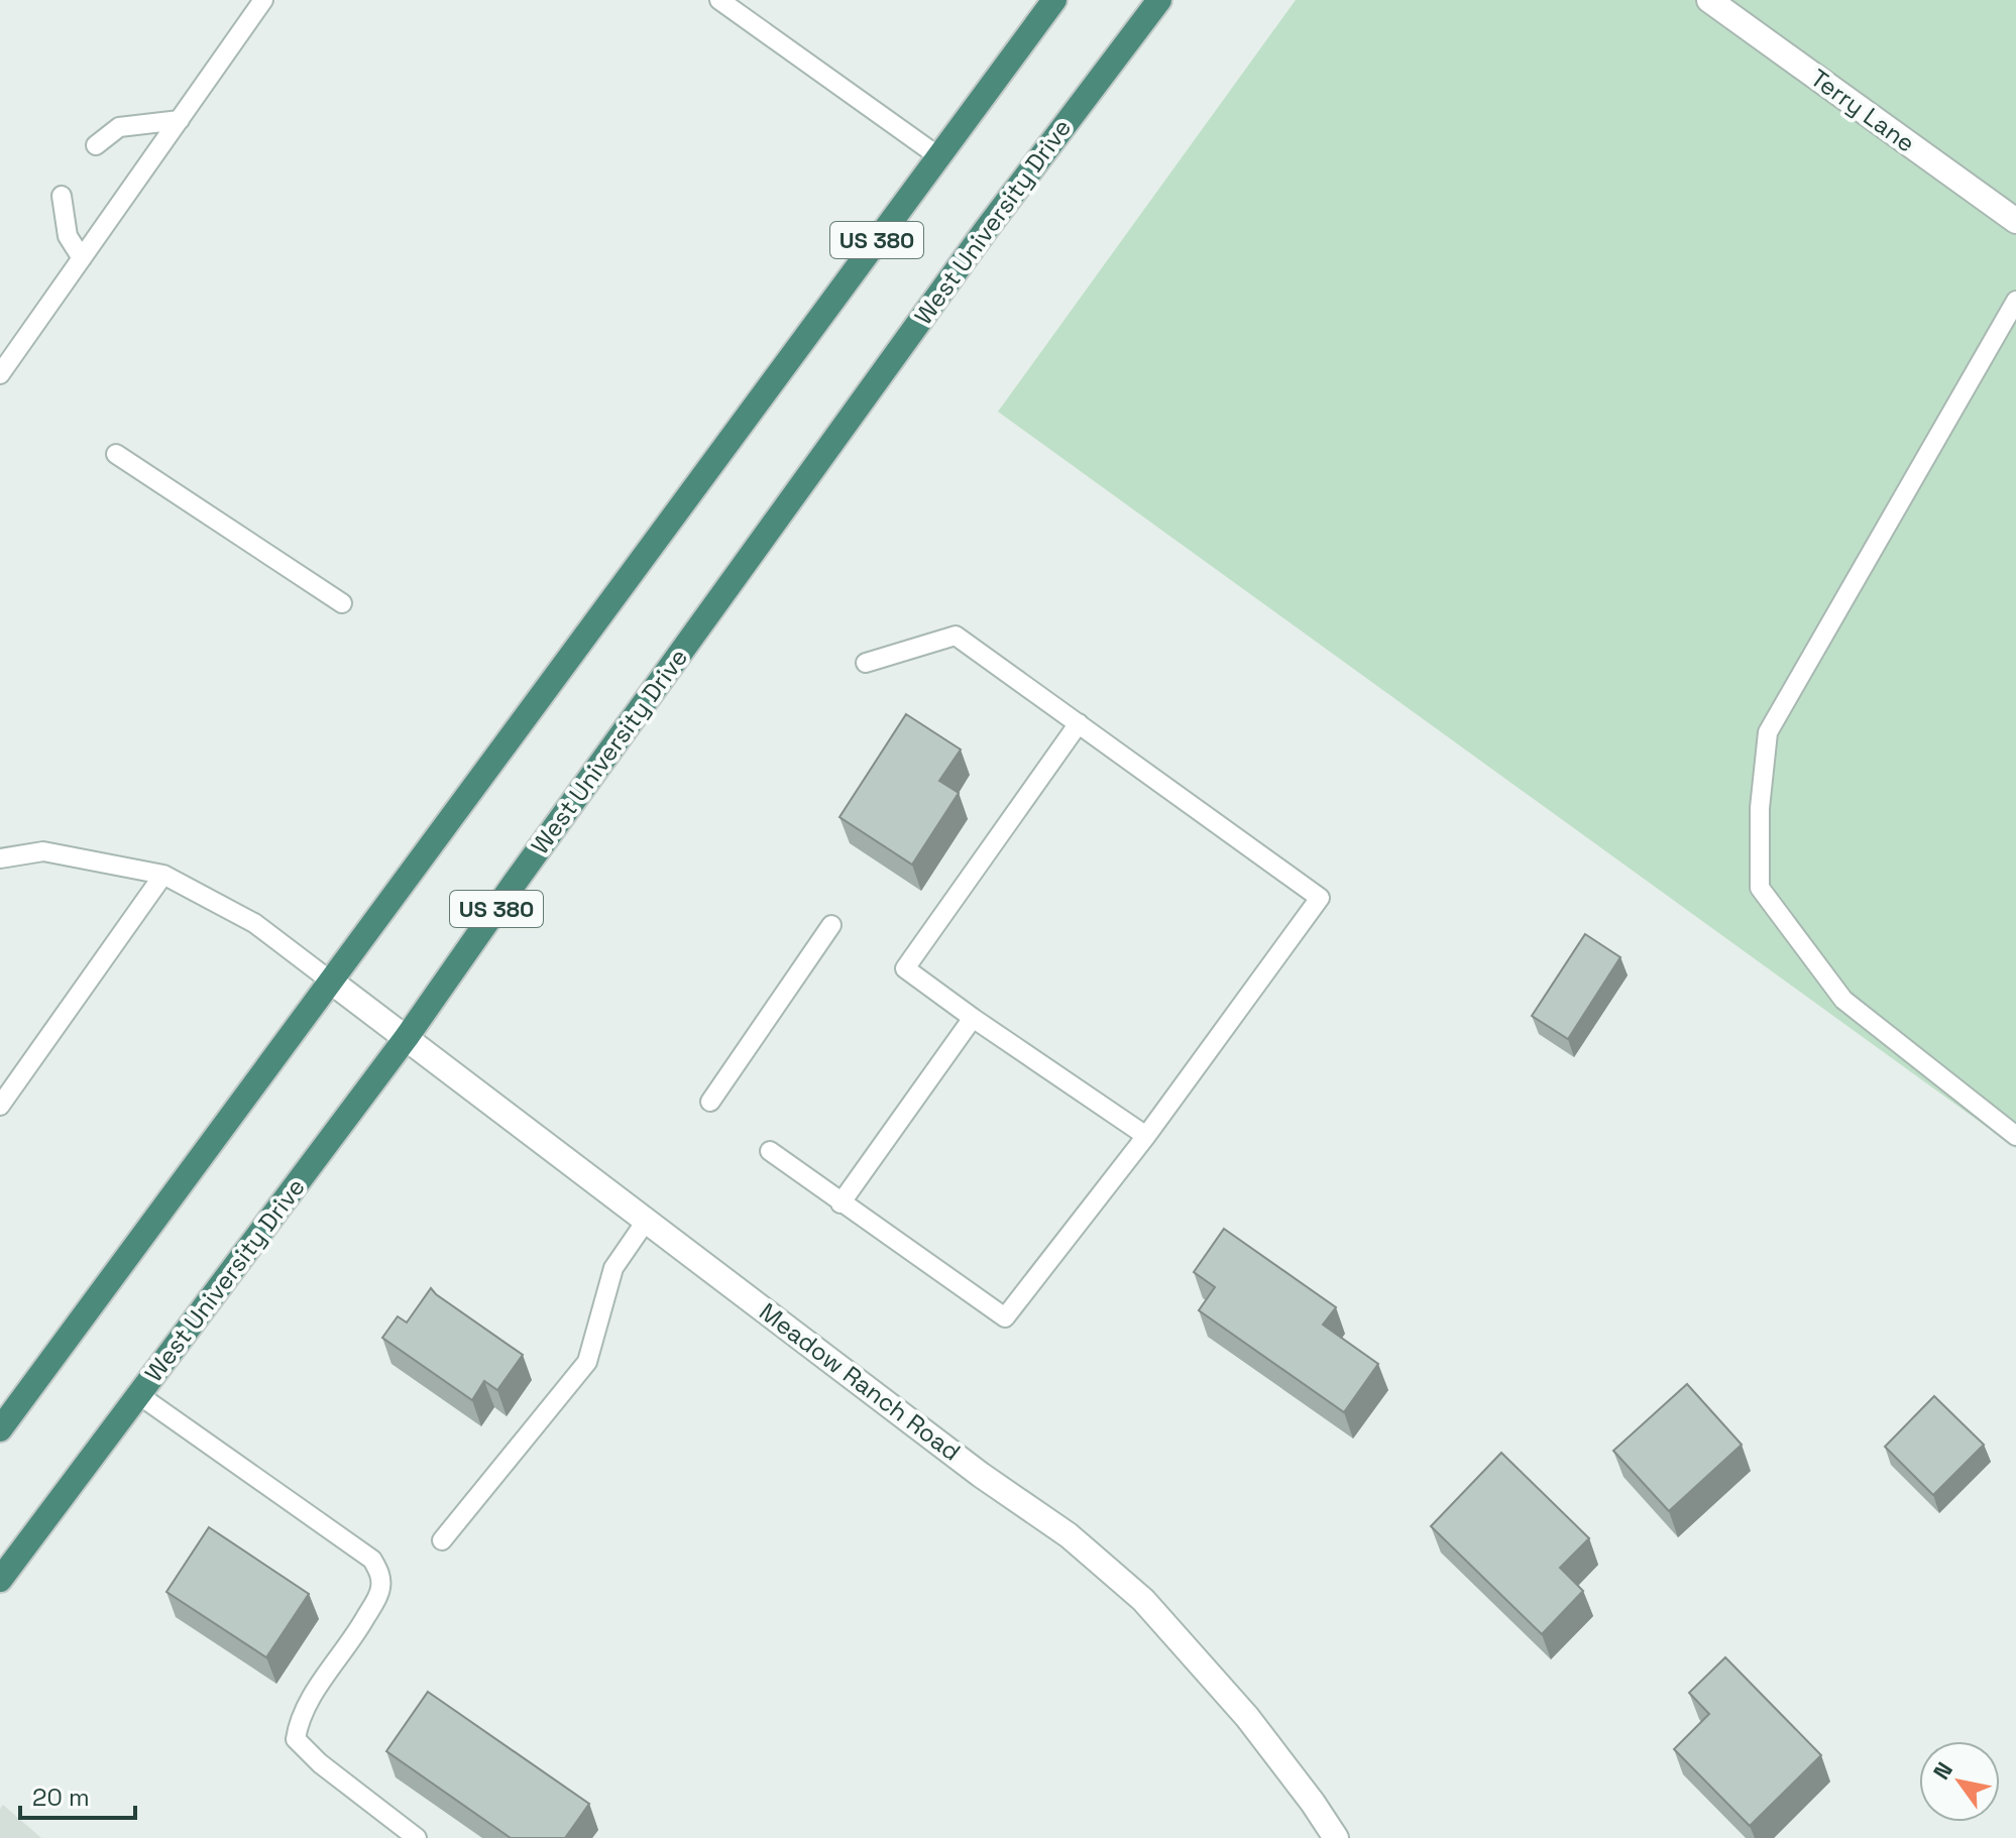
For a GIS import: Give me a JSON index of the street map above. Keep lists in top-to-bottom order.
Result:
{
  "streets": {
    "highway": ["West University Drive", "US 380"],
    "street": ["Terry Lane", "Meadow Ranch Road"]
  },
  "crossings": [
    ["West University Drive", "Meadow Ranch Road"],
    ["US 380", "Meadow Ranch Road"]
  ],
  "scale_bar": "20 m",
  "north": "top left"
}
